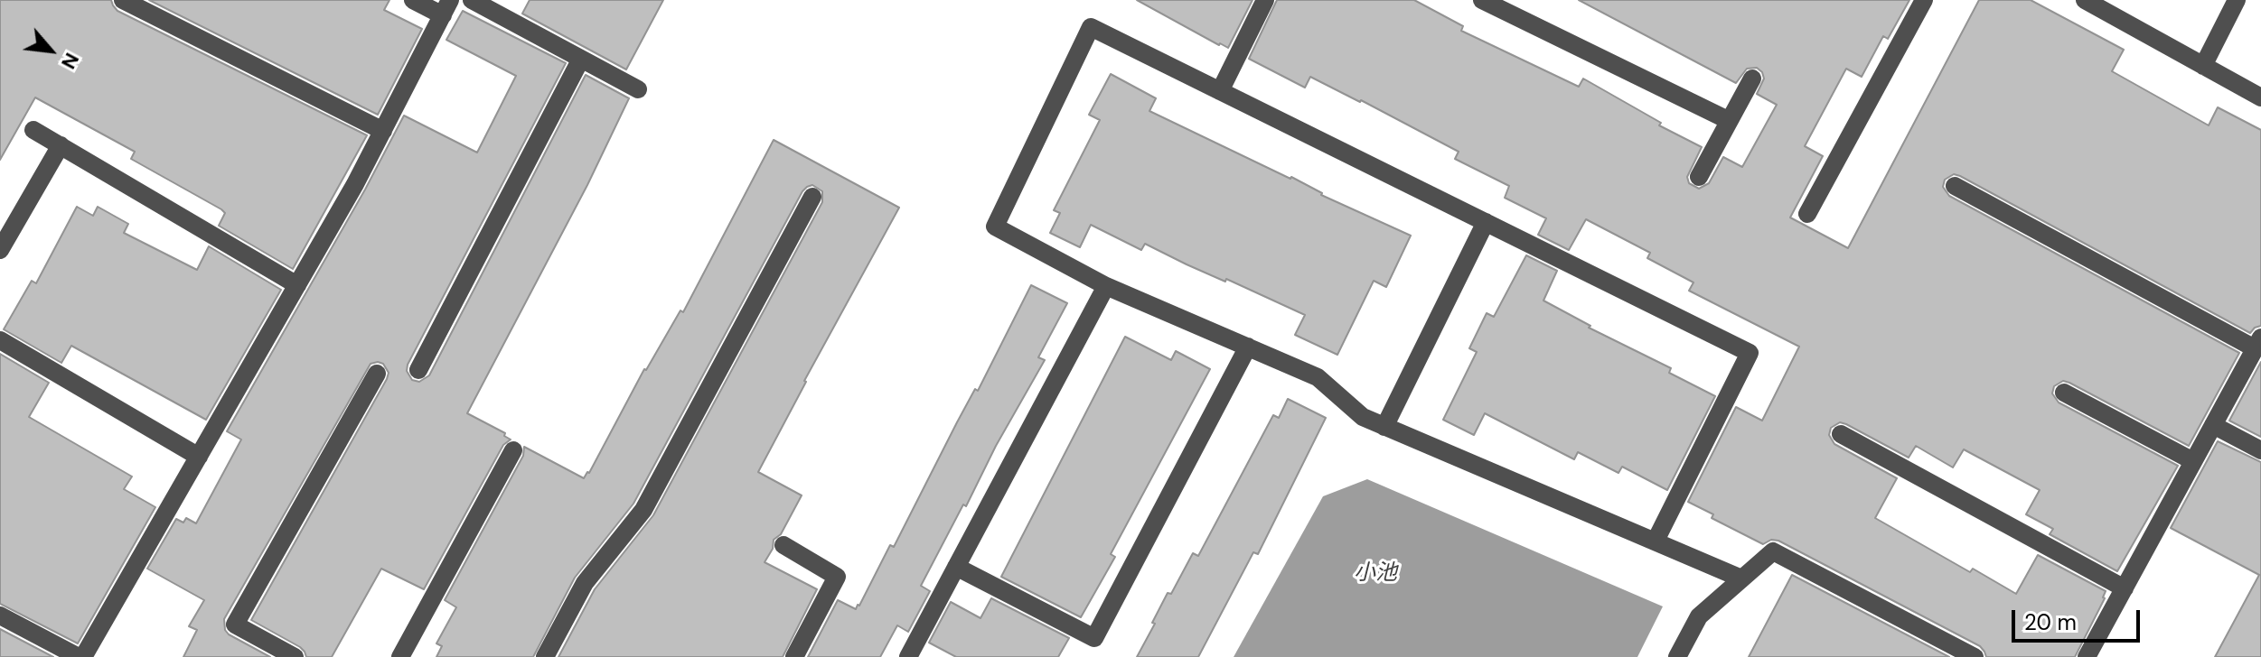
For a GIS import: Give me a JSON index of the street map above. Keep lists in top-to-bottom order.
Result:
{
  "water": ["小池"],
  "scale_bar": "20 m",
  "north": "bottom right"
}
